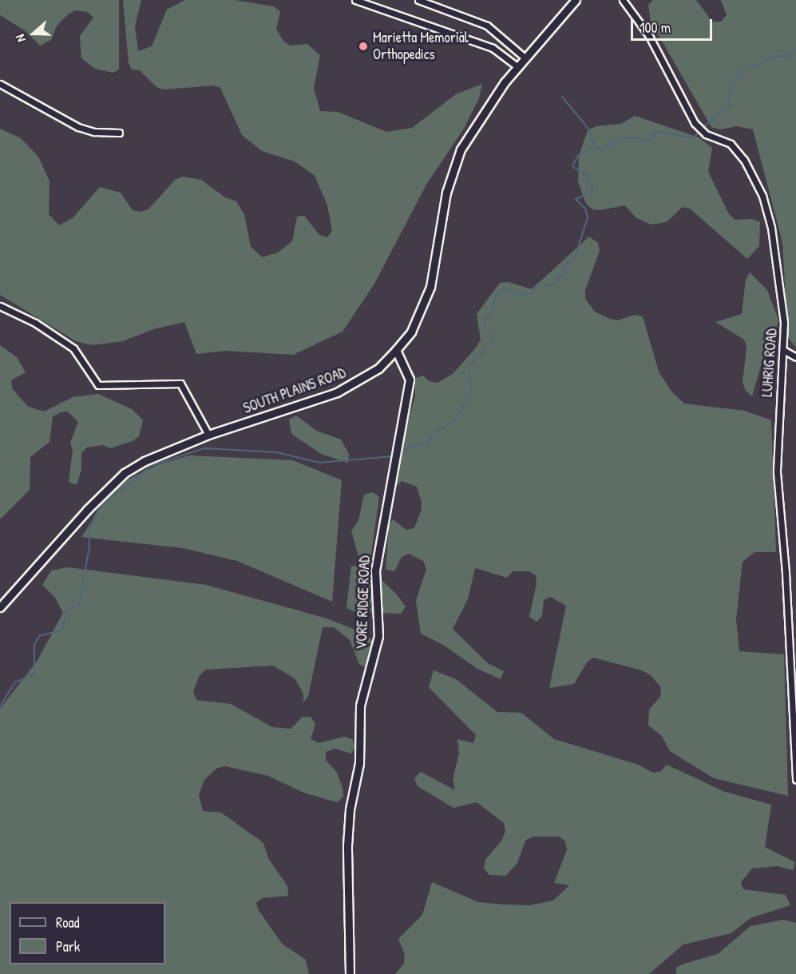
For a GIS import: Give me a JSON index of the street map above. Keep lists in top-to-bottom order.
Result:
{
  "streets": {
    "main road": ["SOUTH PLAINS ROAD", "VORE RIDGE ROAD"],
    "street": ["LUHRIG ROAD"]
  },
  "crossings": [
    ["SOUTH PLAINS ROAD", "VORE RIDGE ROAD"]
  ],
  "places": ["Marietta Memorial Orthopedics"],
  "legend": ["Road", "Park"],
  "scale_bar": "100 m",
  "north": "left"
}
